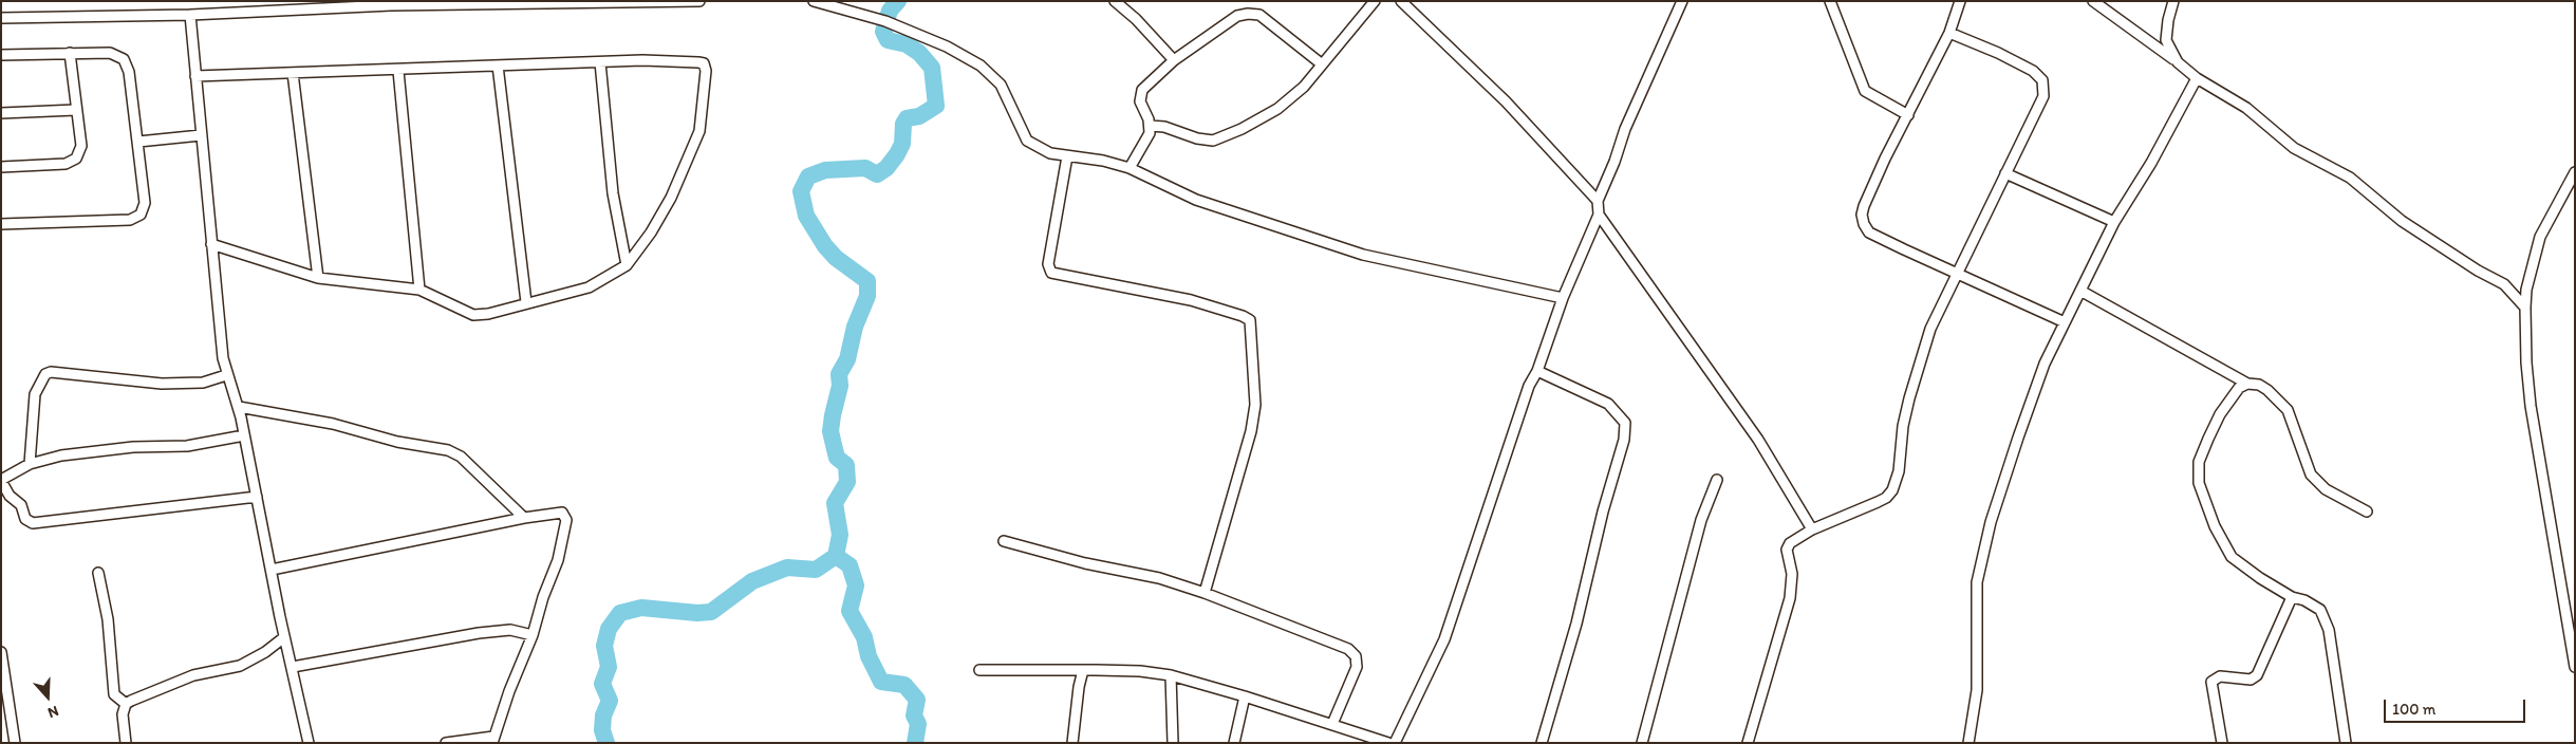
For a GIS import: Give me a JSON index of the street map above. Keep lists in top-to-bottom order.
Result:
{
  "scale_bar": "100 m",
  "north": "bottom"
}
